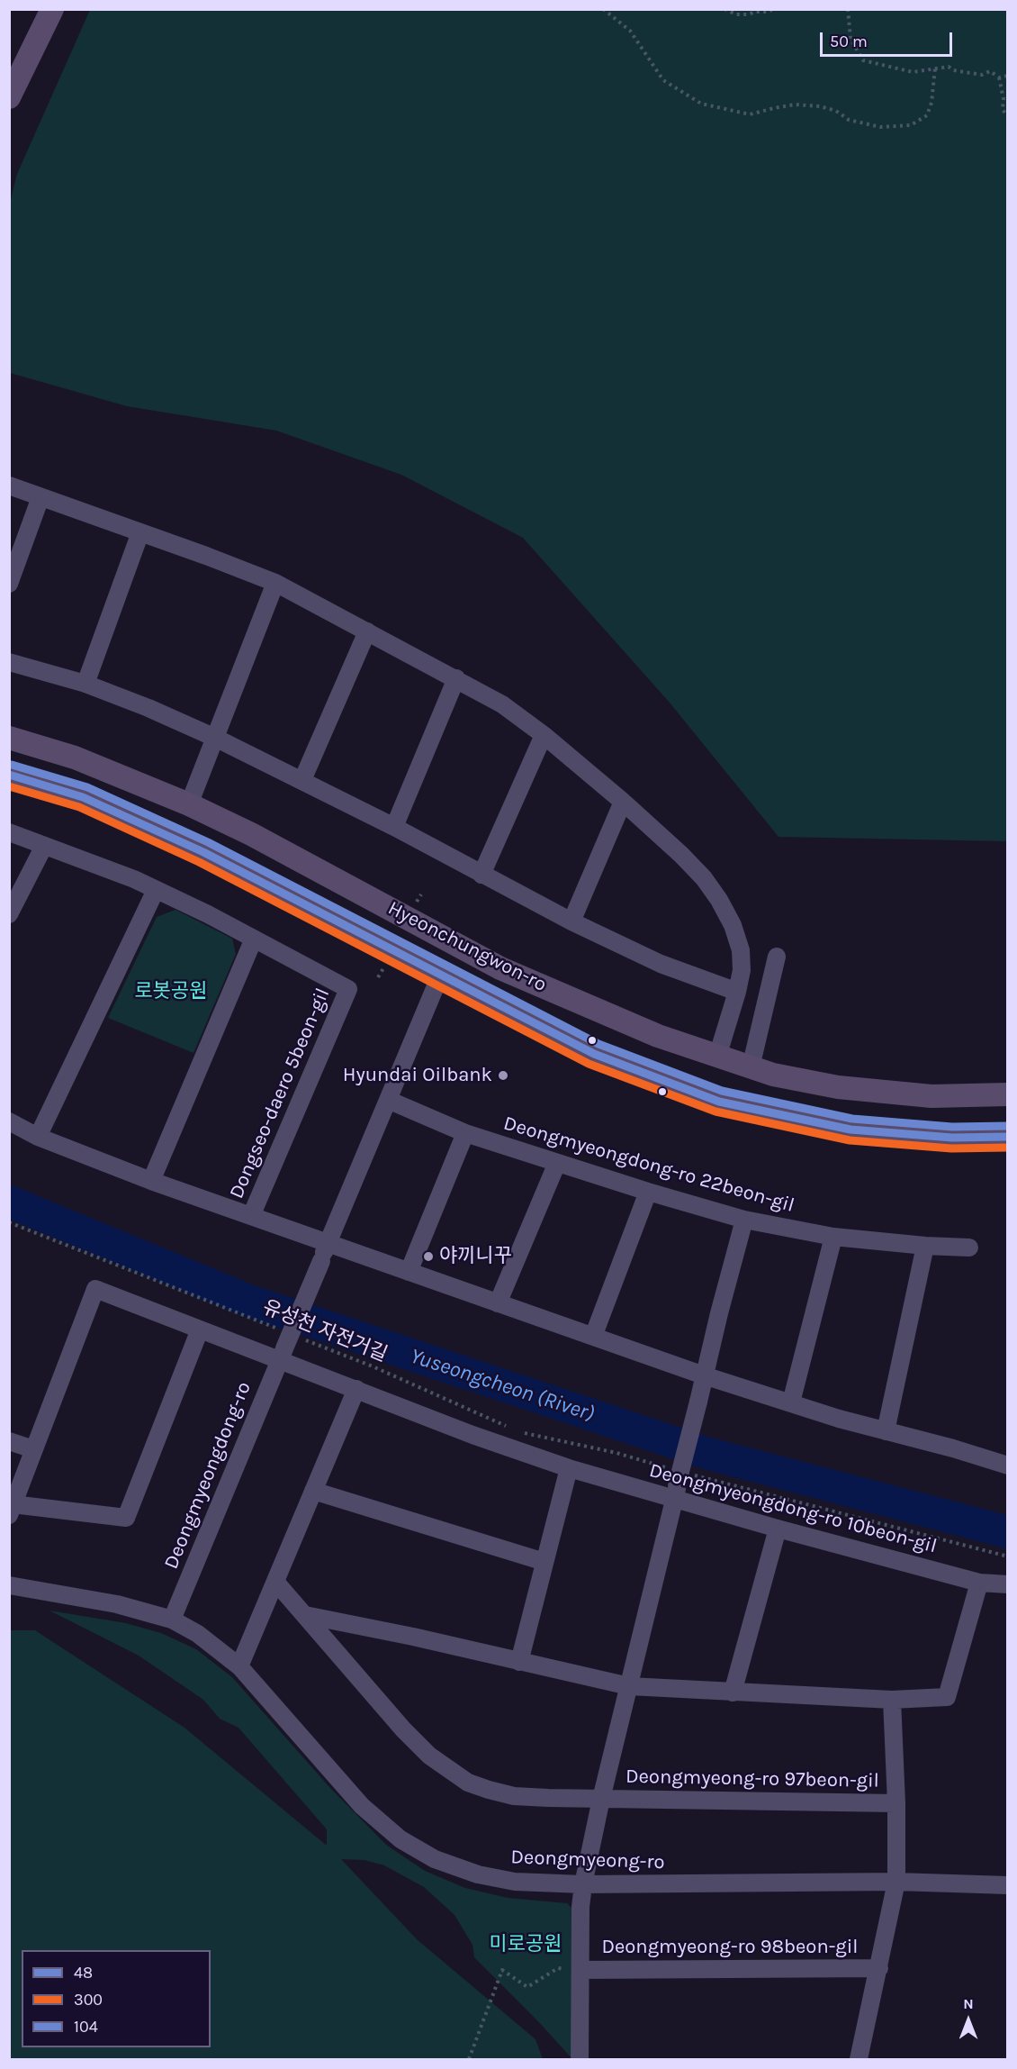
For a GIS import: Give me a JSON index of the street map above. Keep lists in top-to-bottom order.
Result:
{
  "streets": {
    "main road": ["Hyeonchungwon-ro"],
    "street": [
      "Dongseo-daero 5beon-gil",
      "Deongmyeongdong-ro 22beon-gil",
      "Deongmyeongdong-ro",
      "Deongmyeongdong-ro 10beon-gil",
      "Deongmyeong-ro 97beon-gil",
      "Deongmyeong-ro",
      "Deongmyeong-ro 98beon-gil"
    ],
    "path": ["유성천 자전거길"]
  },
  "crossings": [
    ["Dongseo-daero 5beon-gil", "Deongmyeongdong-ro"],
    ["Dongseo-daero 5beon-gil", "Deongmyeong-ro 97beon-gil"],
    ["유성천 자전거길", "Deongmyeongdong-ro"],
    ["유성천 자전거길", "Deongmyeongdong-ro 10beon-gil"],
    ["Deongmyeongdong-ro", "Deongmyeongdong-ro 10beon-gil"],
    ["Deongmyeongdong-ro", "Deongmyeong-ro"],
    ["Deongmyeongdong-ro 10beon-gil", "Deongmyeong-ro 97beon-gil"],
    ["Deongmyeong-ro 97beon-gil", "Deongmyeong-ro"],
    ["Deongmyeong-ro 97beon-gil", "Deongmyeong-ro 98beon-gil"],
    ["Deongmyeong-ro", "Deongmyeong-ro 98beon-gil"]
  ],
  "water": ["Yuseongcheon (River)"],
  "parks": ["로봇공원", "미로공원"],
  "places": ["Hyundai Oilbank", "야끼니꾸"],
  "lines": ["transit line 104", "transit line 48", "transit line 300"],
  "legend": ["48", "300", "104"],
  "scale_bar": "50 m",
  "north": "top"
}
